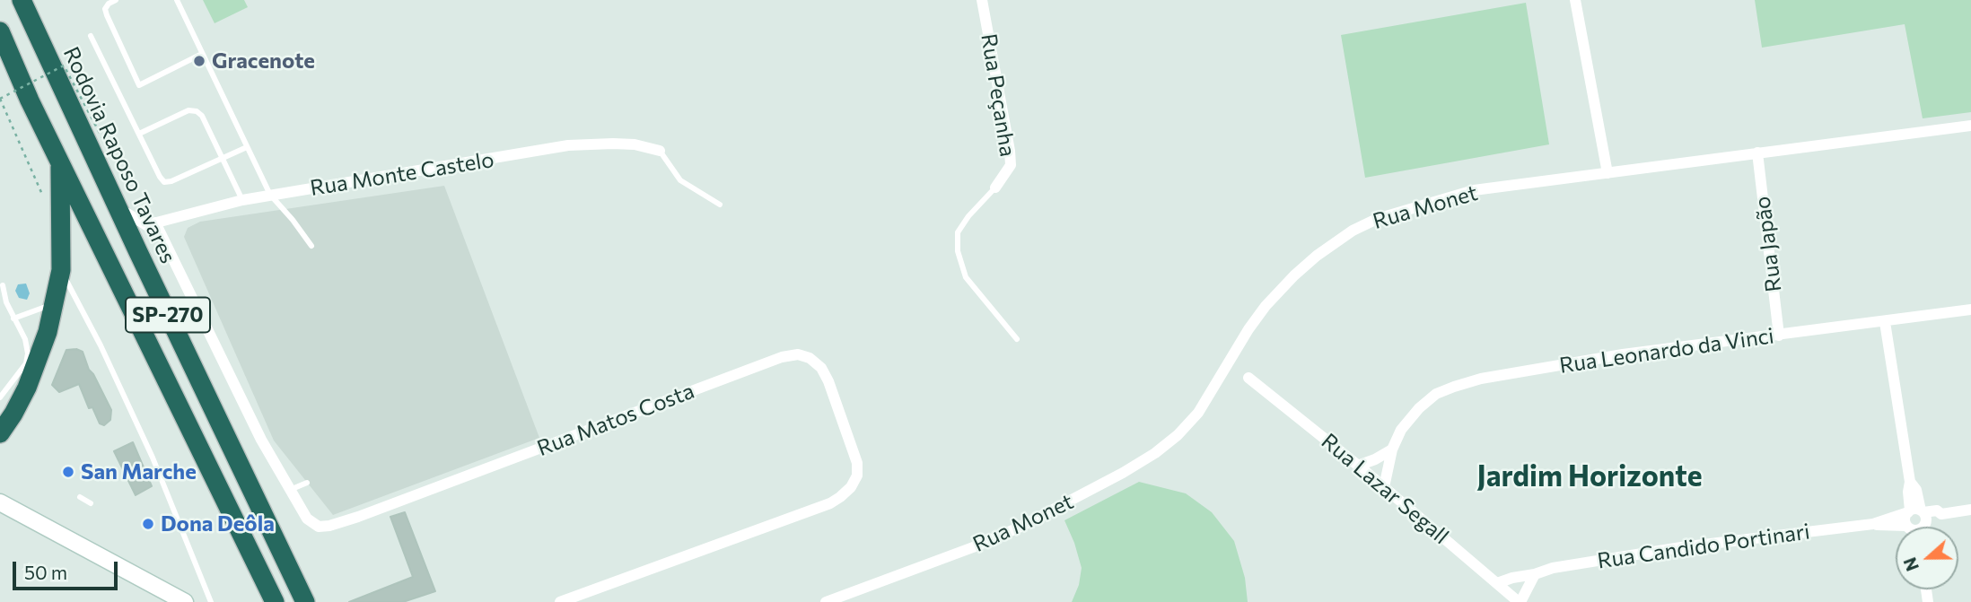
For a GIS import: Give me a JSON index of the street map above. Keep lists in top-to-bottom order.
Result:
{
  "streets": {
    "highway": ["Rodovia Raposo Tavares", "SP-270"],
    "street": [
      "Rua Peçanha",
      "Rua Monte Castelo",
      "Rua Monet",
      "Rua Japão",
      "Rua Leonardo da Vinci",
      "Rua Matos Costa",
      "Rua Lazar Segall",
      "Rua Candido Portinari"
    ]
  },
  "crossings": [
    ["Rua Monte Castelo", "Rua Matos Costa"],
    ["Rua Monet", "Rua Japão"],
    ["Rua Japão", "Rua Leonardo da Vinci"],
    ["Rua Leonardo da Vinci", "Rua Lazar Segall"],
    ["Rua Lazar Segall", "Rua Candido Portinari"]
  ],
  "districts": ["Jardim Horizonte"],
  "places": ["Gracenote", "San Marche", "Dona Deôla"],
  "scale_bar": "50 m",
  "north": "left"
}
